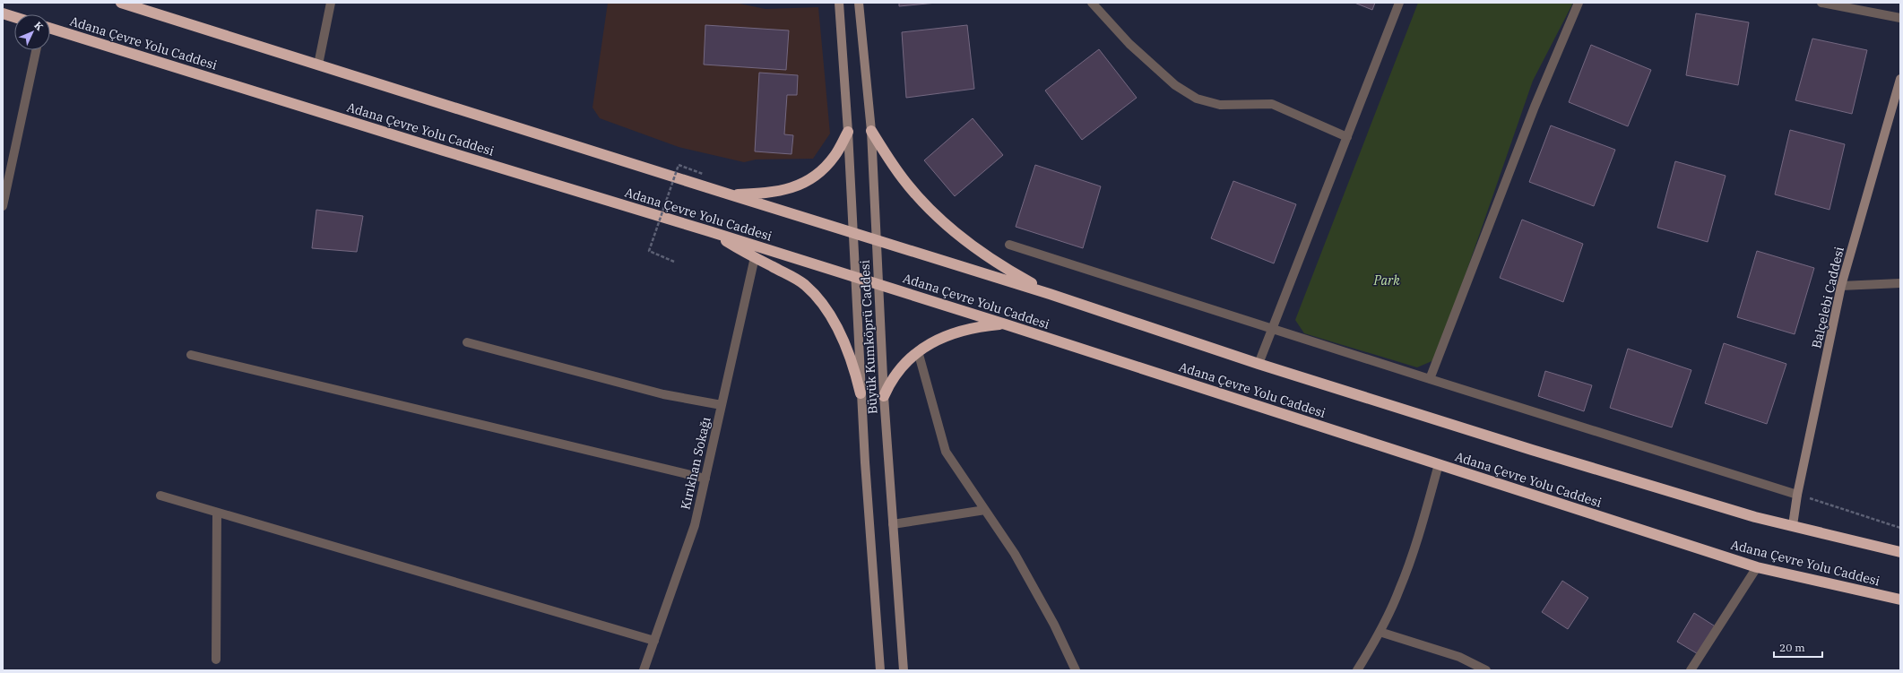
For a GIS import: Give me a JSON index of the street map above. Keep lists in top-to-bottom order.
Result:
{
  "streets": {
    "highway": ["Adana Çevre Yolu Caddesi"],
    "main road": ["Balçelebi Caddesi", "Büyük Kumköprü Caddesi"],
    "street": ["Kırıkhan Sokağı"]
  },
  "crossings": [
    ["Adana Çevre Yolu Caddesi", "Büyük Kumköprü Caddesi"]
  ],
  "parks": ["Park"],
  "scale_bar": "20 m",
  "north": "top right"
}
